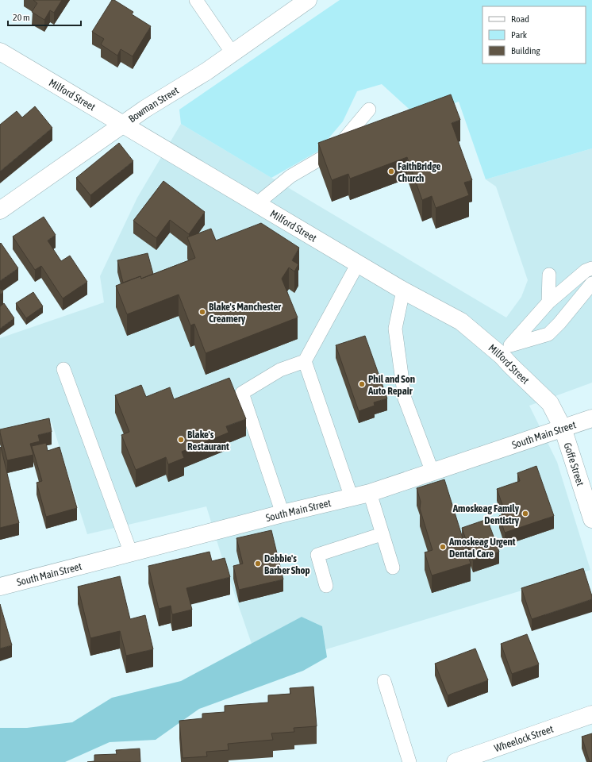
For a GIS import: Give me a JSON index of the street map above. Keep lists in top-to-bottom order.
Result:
{
  "streets": {
    "street": [
      "Milford Street",
      "Bowman Street",
      "South Main Street",
      "Goffe Street",
      "Wheelock Street"
    ]
  },
  "crossings": [
    ["Milford Street", "Bowman Street"],
    ["Milford Street", "South Main Street"],
    ["Milford Street", "Goffe Street"],
    ["South Main Street", "Goffe Street"]
  ],
  "places": [
    "FaithBridge Church",
    "Blake's Manchester Creamery",
    "Phil and Son Auto Repair",
    "Blake's Restaurant",
    "Amoskeag Family Dentistry",
    "Amoskeag Urgent Dental Care",
    "Debbie's Barber Shop"
  ],
  "legend": ["Road", "Park", "Building"],
  "scale_bar": "20 m"
}
